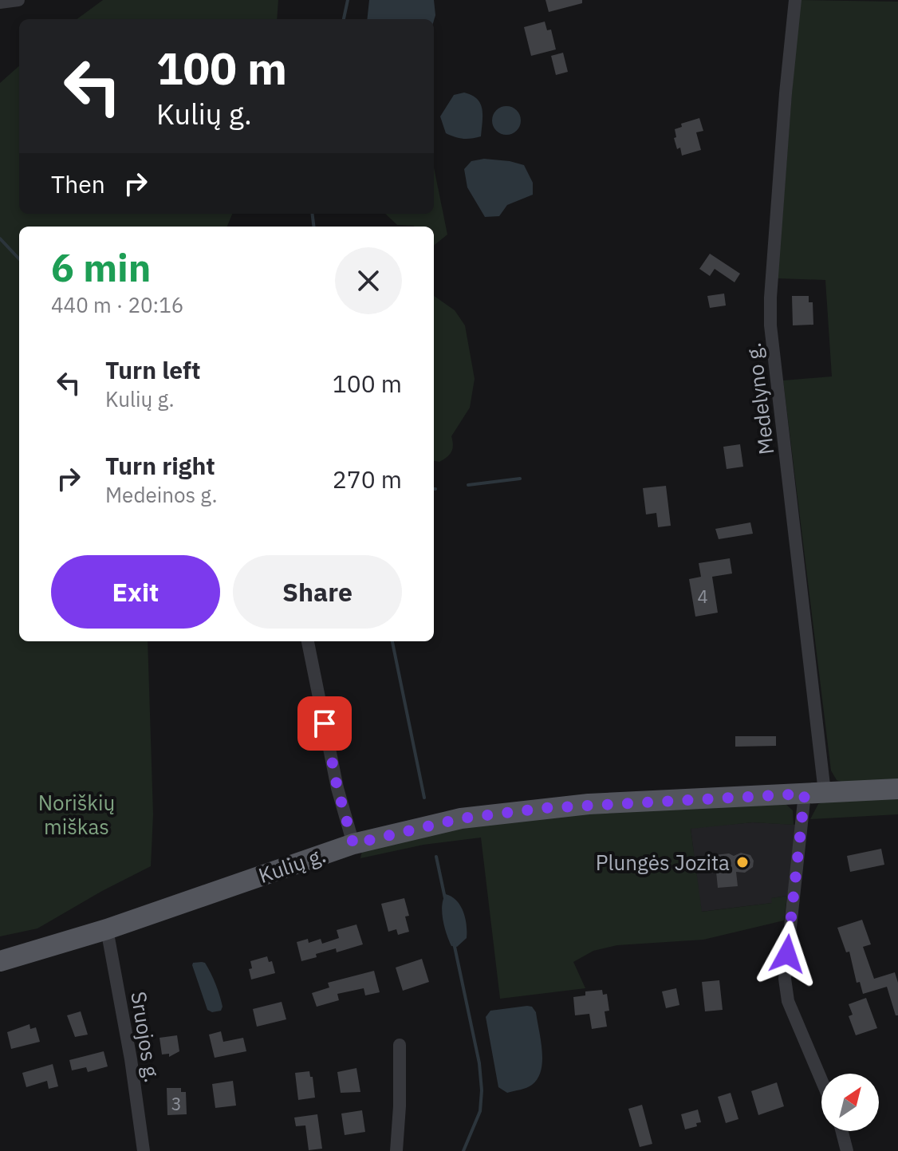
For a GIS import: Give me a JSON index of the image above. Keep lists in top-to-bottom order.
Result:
{
  "streets": {
    "main road": ["Kulių g."],
    "street": ["Medelyno g.", "Sruojos g."]
  },
  "crossings": [
    ["Medelyno g.", "Kulių g."],
    ["Kulių g.", "Sruojos g."]
  ],
  "parks": ["Noriškių miškas"],
  "places": ["Plungės Jozita"],
  "house_numbers": ["4", "3"],
  "north": "top right",
  "page": {
    "turn": ["100 m", "Kulių g."],
    "then": "Then",
    "heading": ["6 min", "440 m · 20:16"],
    "list": [
      {
        "name": "Turn left",
        "note": "Kulių g.",
        "value": "100 m"
      },
      {
        "name": "Turn right",
        "note": "Medeinos g.",
        "value": "270 m"
      }
    ],
    "buttons": ["Exit", "Share"]
  }
}
